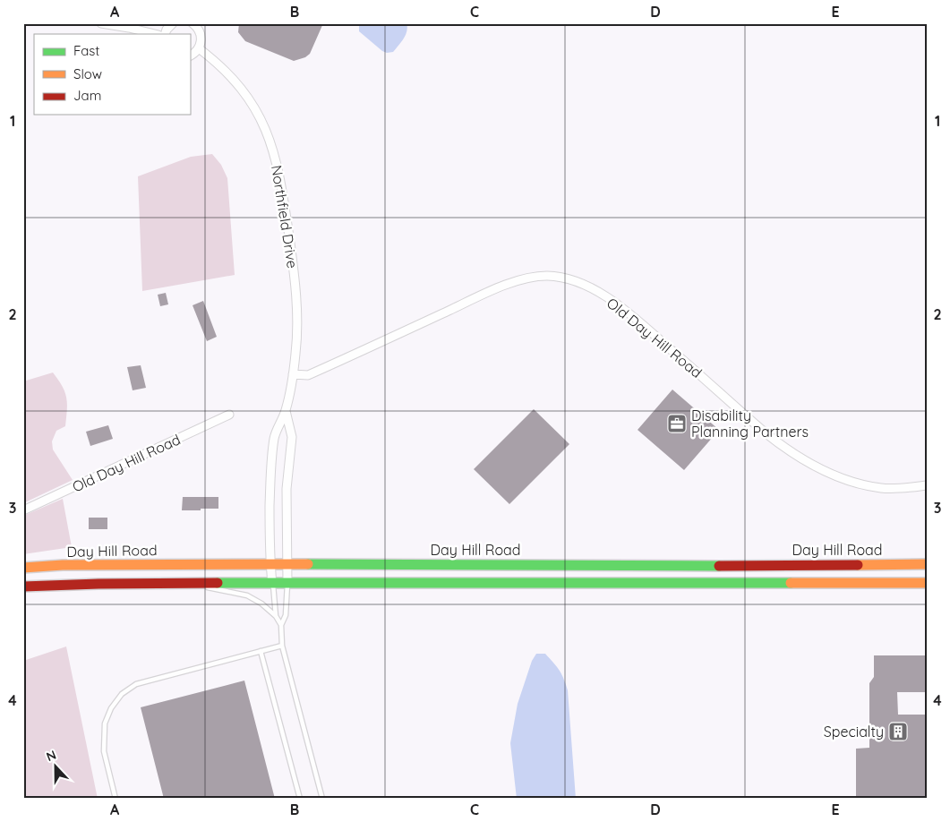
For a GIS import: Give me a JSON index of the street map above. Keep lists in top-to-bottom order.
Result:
{
  "streets": {
    "main road": ["Day Hill Road"],
    "street": ["Northfield Drive", "Old Day Hill Road"]
  },
  "crossings": [
    ["Northfield Drive", "Old Day Hill Road"],
    ["Northfield Drive", "Day Hill Road"]
  ],
  "places": {
    "office": ["Disability Planning Partners"],
    "building": ["Specialty"]
  },
  "legend": ["Fast", "Slow", "Jam"],
  "north": "top",
  "grid": {
    "columns": [
      "A",
      "B",
      "C",
      "D",
      "E"
    ],
    "rows": [
      "1",
      "2",
      "3",
      "4"
    ]
  }
}
